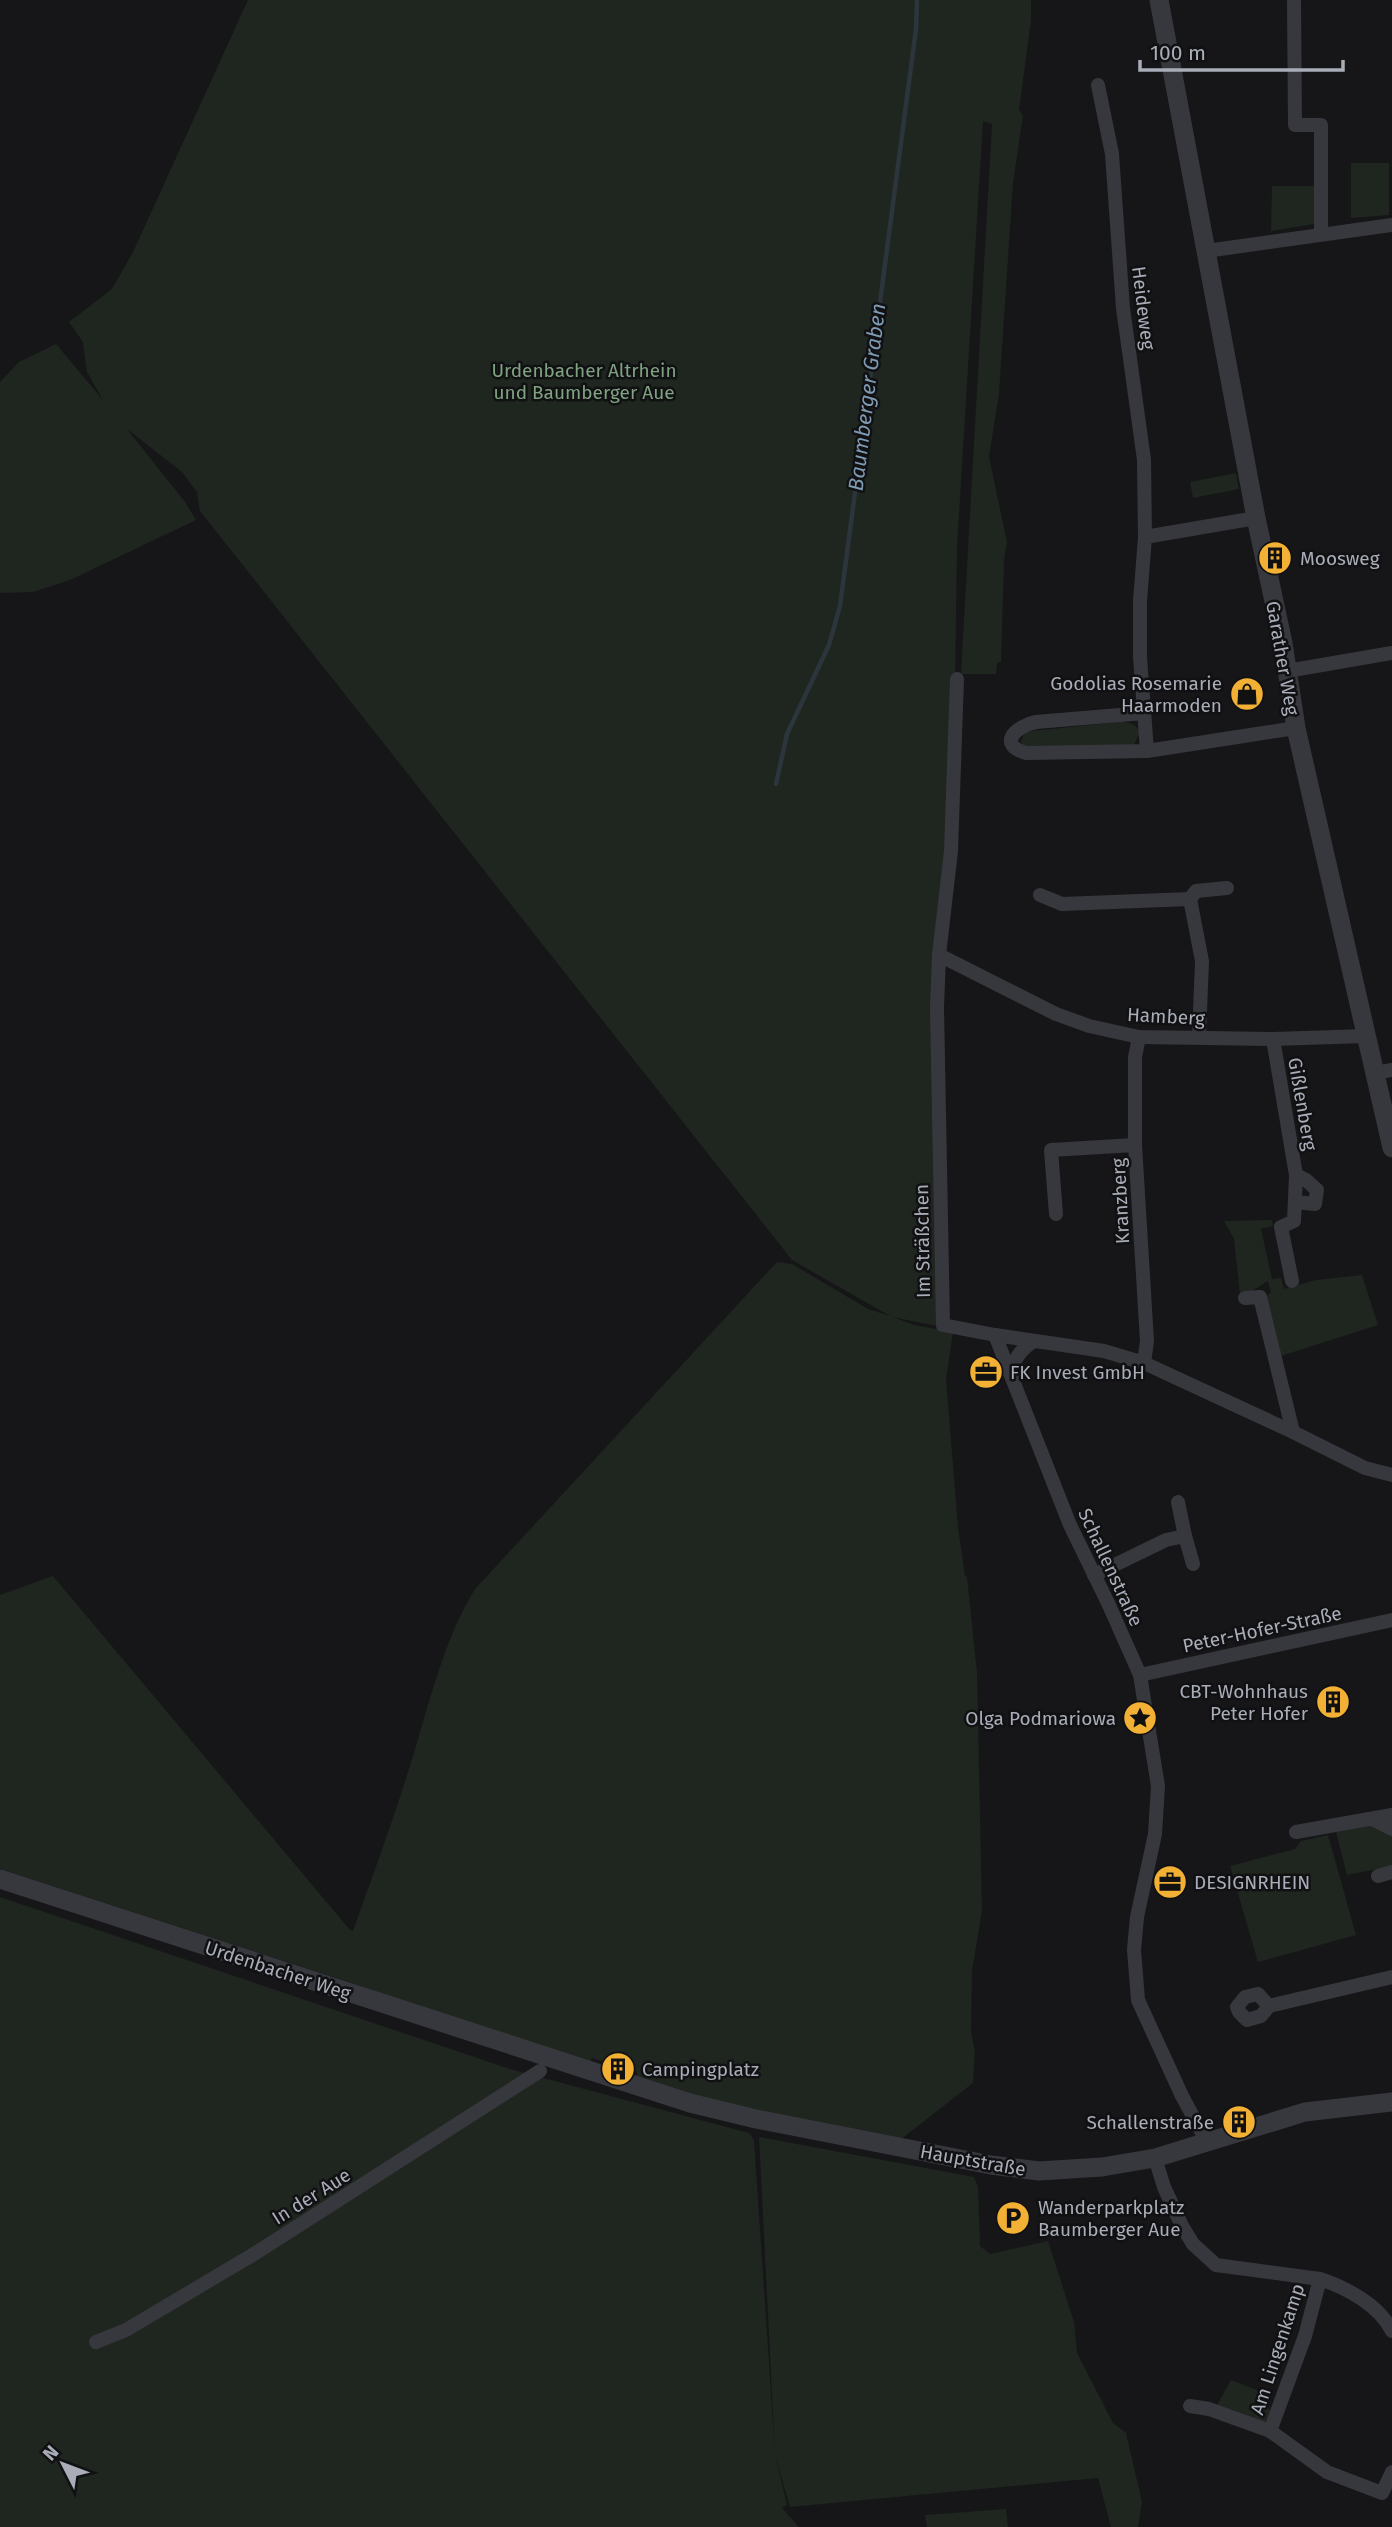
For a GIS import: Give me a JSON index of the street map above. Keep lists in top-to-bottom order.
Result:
{
  "streets": {
    "street": [
      "Heideweg",
      "Garather Weg",
      "Hamberg",
      "Gißlenberg",
      "Kranzberg",
      "Im Sträßchen",
      "Schallenstraße",
      "Peter-Hofer-Straße",
      "Urdenbacher Weg",
      "Hauptstraße",
      "In der Aue",
      "Am Lingenkamp"
    ]
  },
  "crossings": [
    ["Garather Weg", "Hamberg"],
    ["Hamberg", "Gißlenberg"],
    ["Hamberg", "Kranzberg"],
    ["Hamberg", "Im Sträßchen"],
    ["Kranzberg", "Im Sträßchen"],
    ["Im Sträßchen", "Schallenstraße"],
    ["Schallenstraße", "Peter-Hofer-Straße"],
    ["Schallenstraße", "Hauptstraße"],
    ["Urdenbacher Weg", "Hauptstraße"],
    ["Urdenbacher Weg", "In der Aue"],
    ["Hauptstraße", "In der Aue"]
  ],
  "water": ["Baumberger Graben"],
  "parks": ["Urdenbacher Altrhein und Baumberger Aue"],
  "places": {
    "building": [
      "Moosweg",
      "CBT-Wohnhaus Peter Hofer",
      "Campingplatz",
      "Schallenstraße"
    ],
    "shop": ["Godolias Rosemarie Haarmoden"],
    "office": ["FK Invest GmbH", "DESIGNRHEIN"],
    "place": ["Olga Podmariowa"],
    "parking": ["Wanderparkplatz Baumberger Aue"]
  },
  "scale_bar": "100 m",
  "north": "top left"
}
